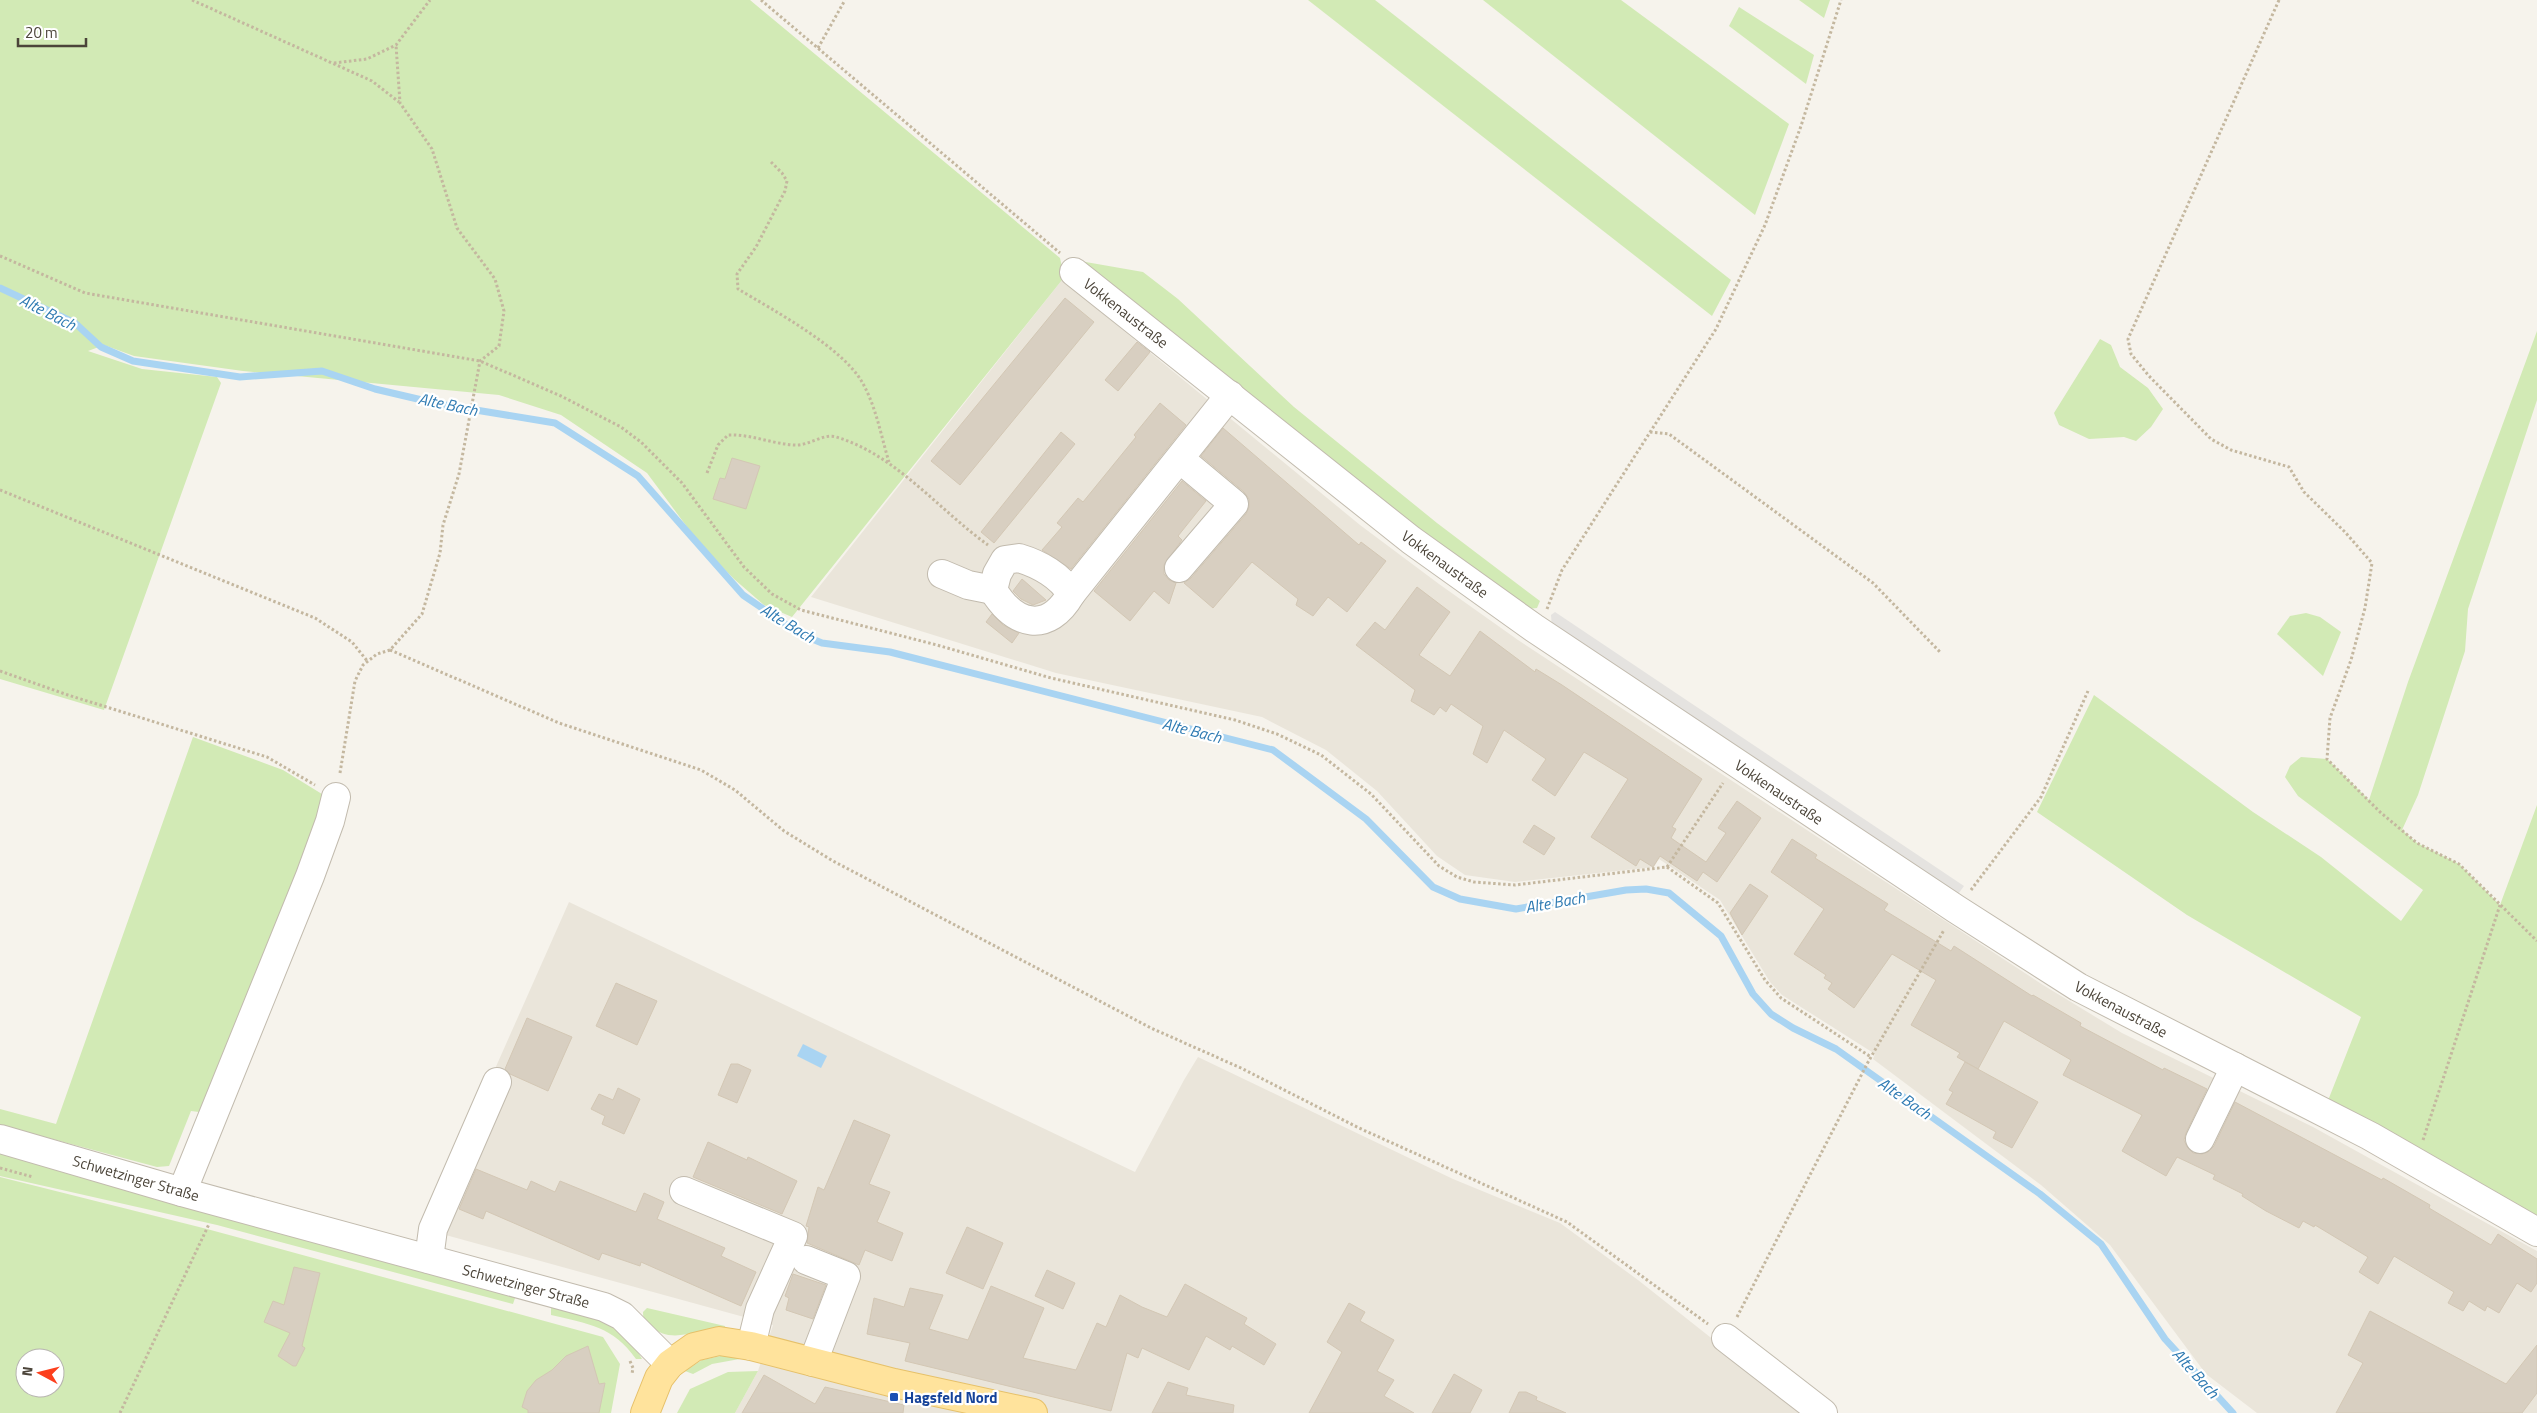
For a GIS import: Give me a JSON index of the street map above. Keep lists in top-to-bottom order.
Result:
{
  "streets": {
    "street": ["Vokkenaustraße", "Schwetzinger Straße"]
  },
  "water": ["Alte Bach"],
  "places": {
    "transit": ["Hagsfeld Nord"]
  },
  "scale_bar": "20 m",
  "north": "left"
}
